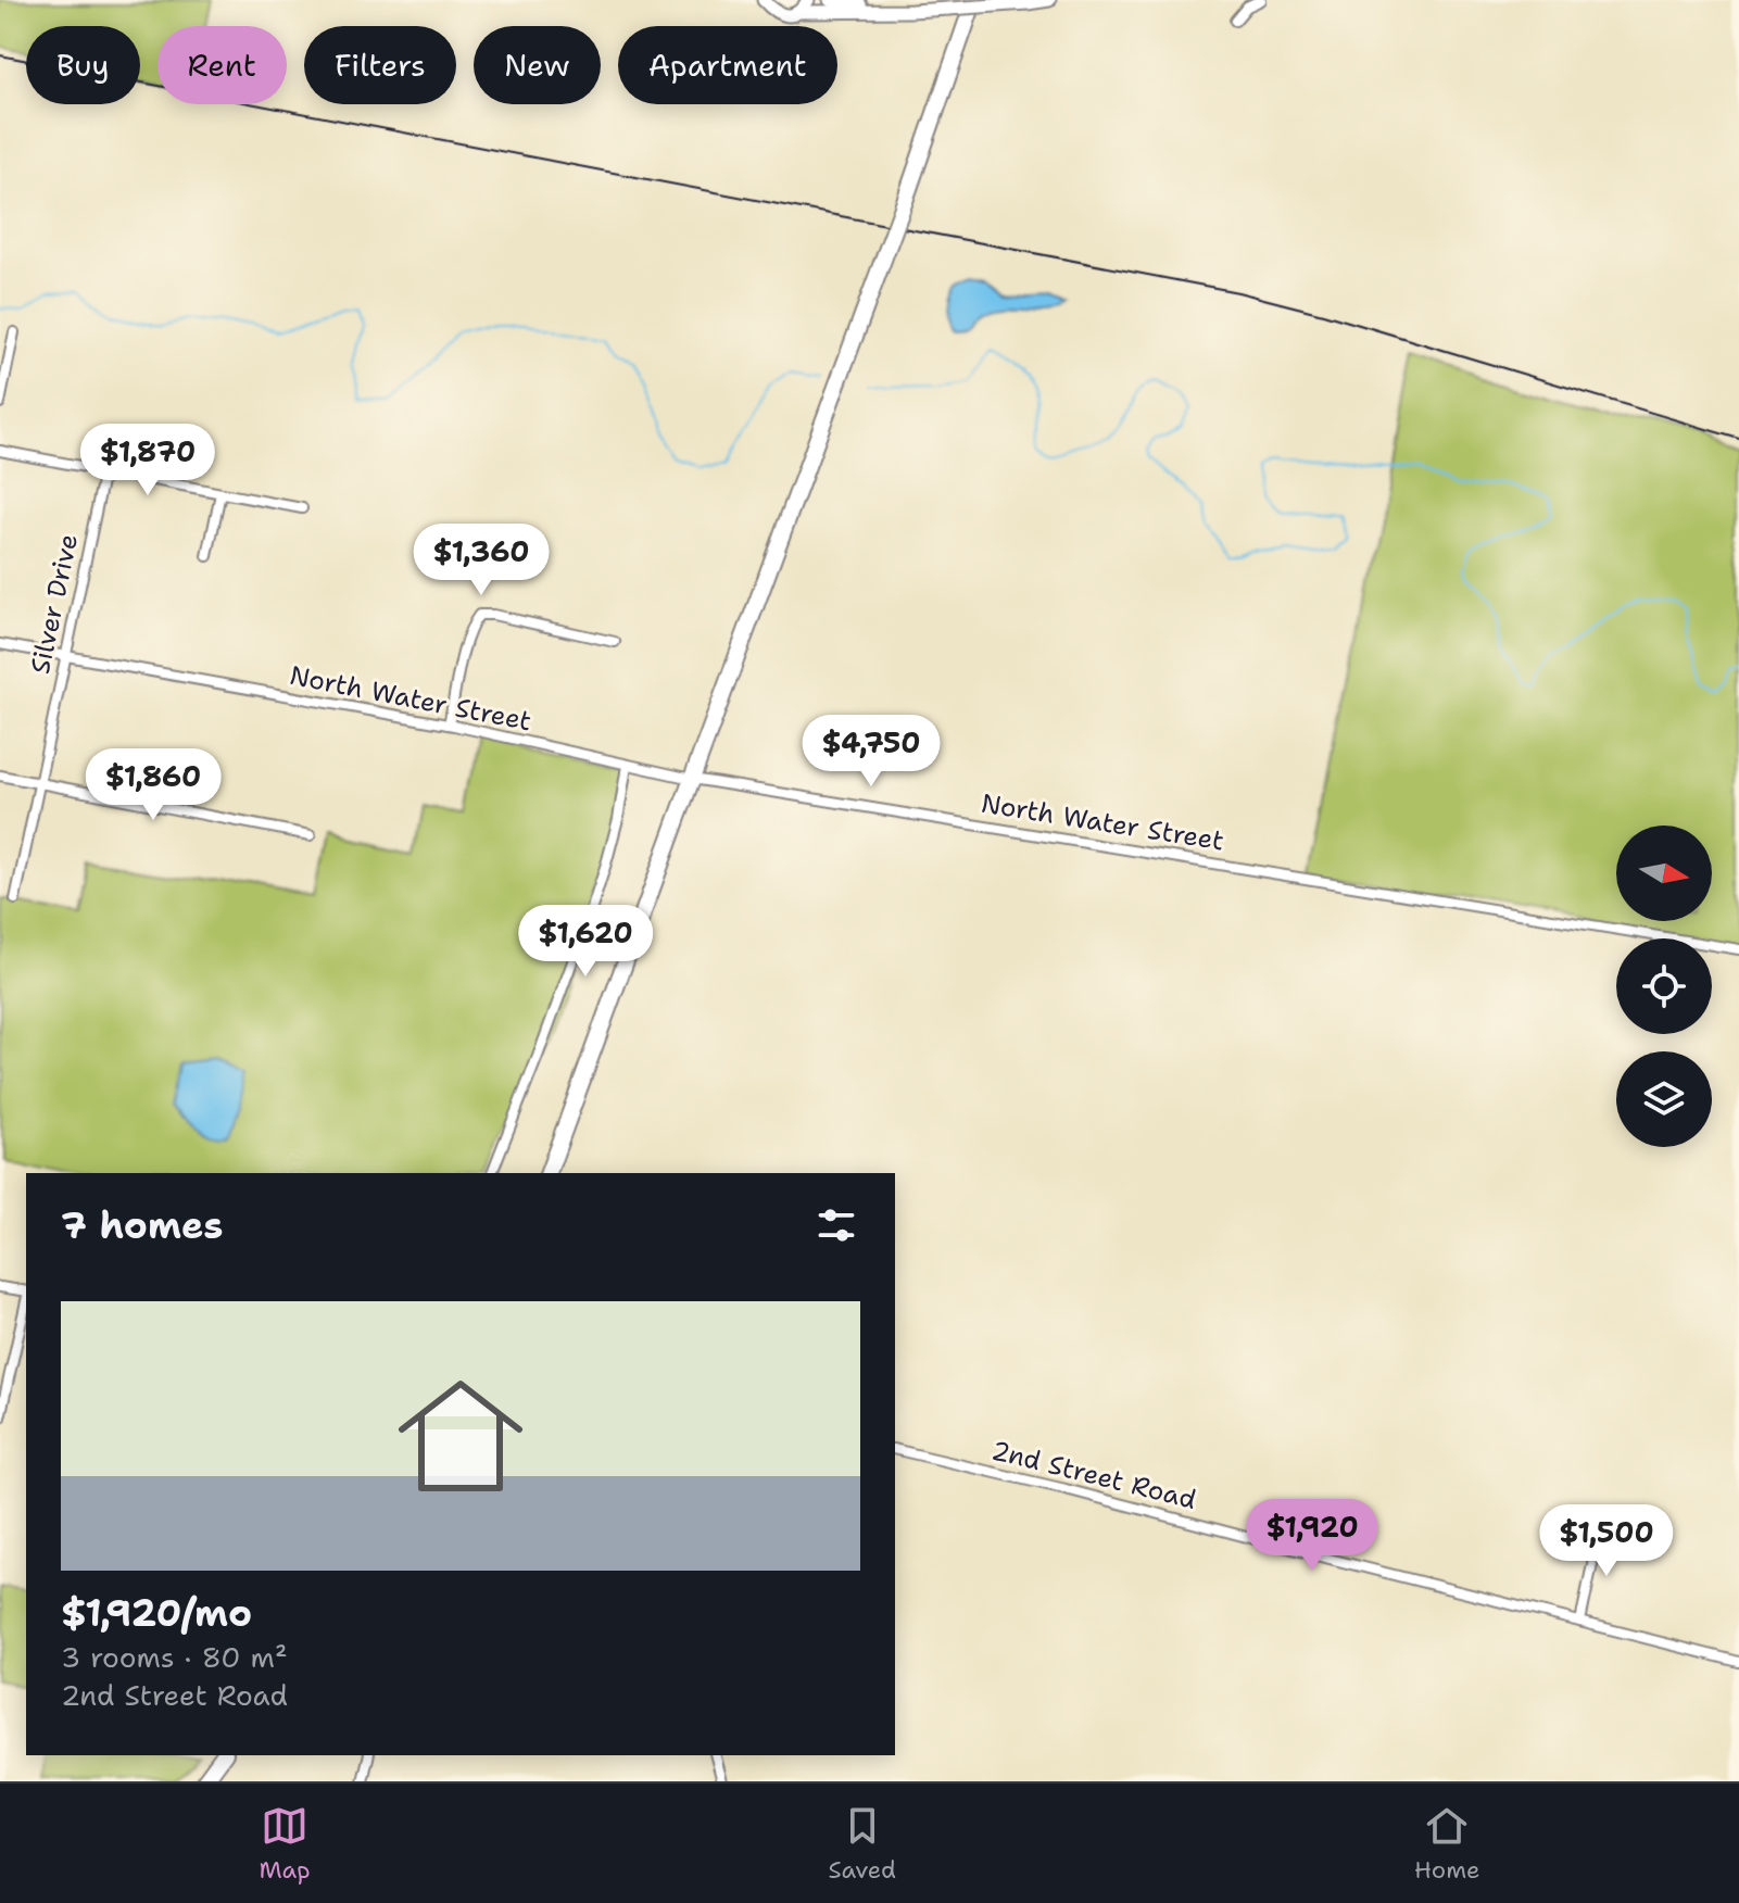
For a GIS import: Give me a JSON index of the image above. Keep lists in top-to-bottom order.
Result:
{
  "streets": {
    "street": ["Silver Drive", "North Water Street", "2nd Street Road"]
  },
  "crossings": [
    ["Silver Drive", "North Water Street"]
  ],
  "north": "right",
  "page": {
    "chip": [
      "Buy",
      "Rent",
      "Filters",
      "New",
      "Apartment"
    ],
    "price": [
      "$1,870",
      "$1,360",
      "$4,750",
      "$1,860",
      "$1,620",
      "$1,920",
      "$1,500"
    ],
    "heading": "7 homes",
    "list": [
      {
        "name": "$1,920/mo",
        "note": "3 rooms · 80 m² · 2nd Street Road"
      }
    ],
    "tabs": ["Map", "Saved", "Home"]
  }
}
